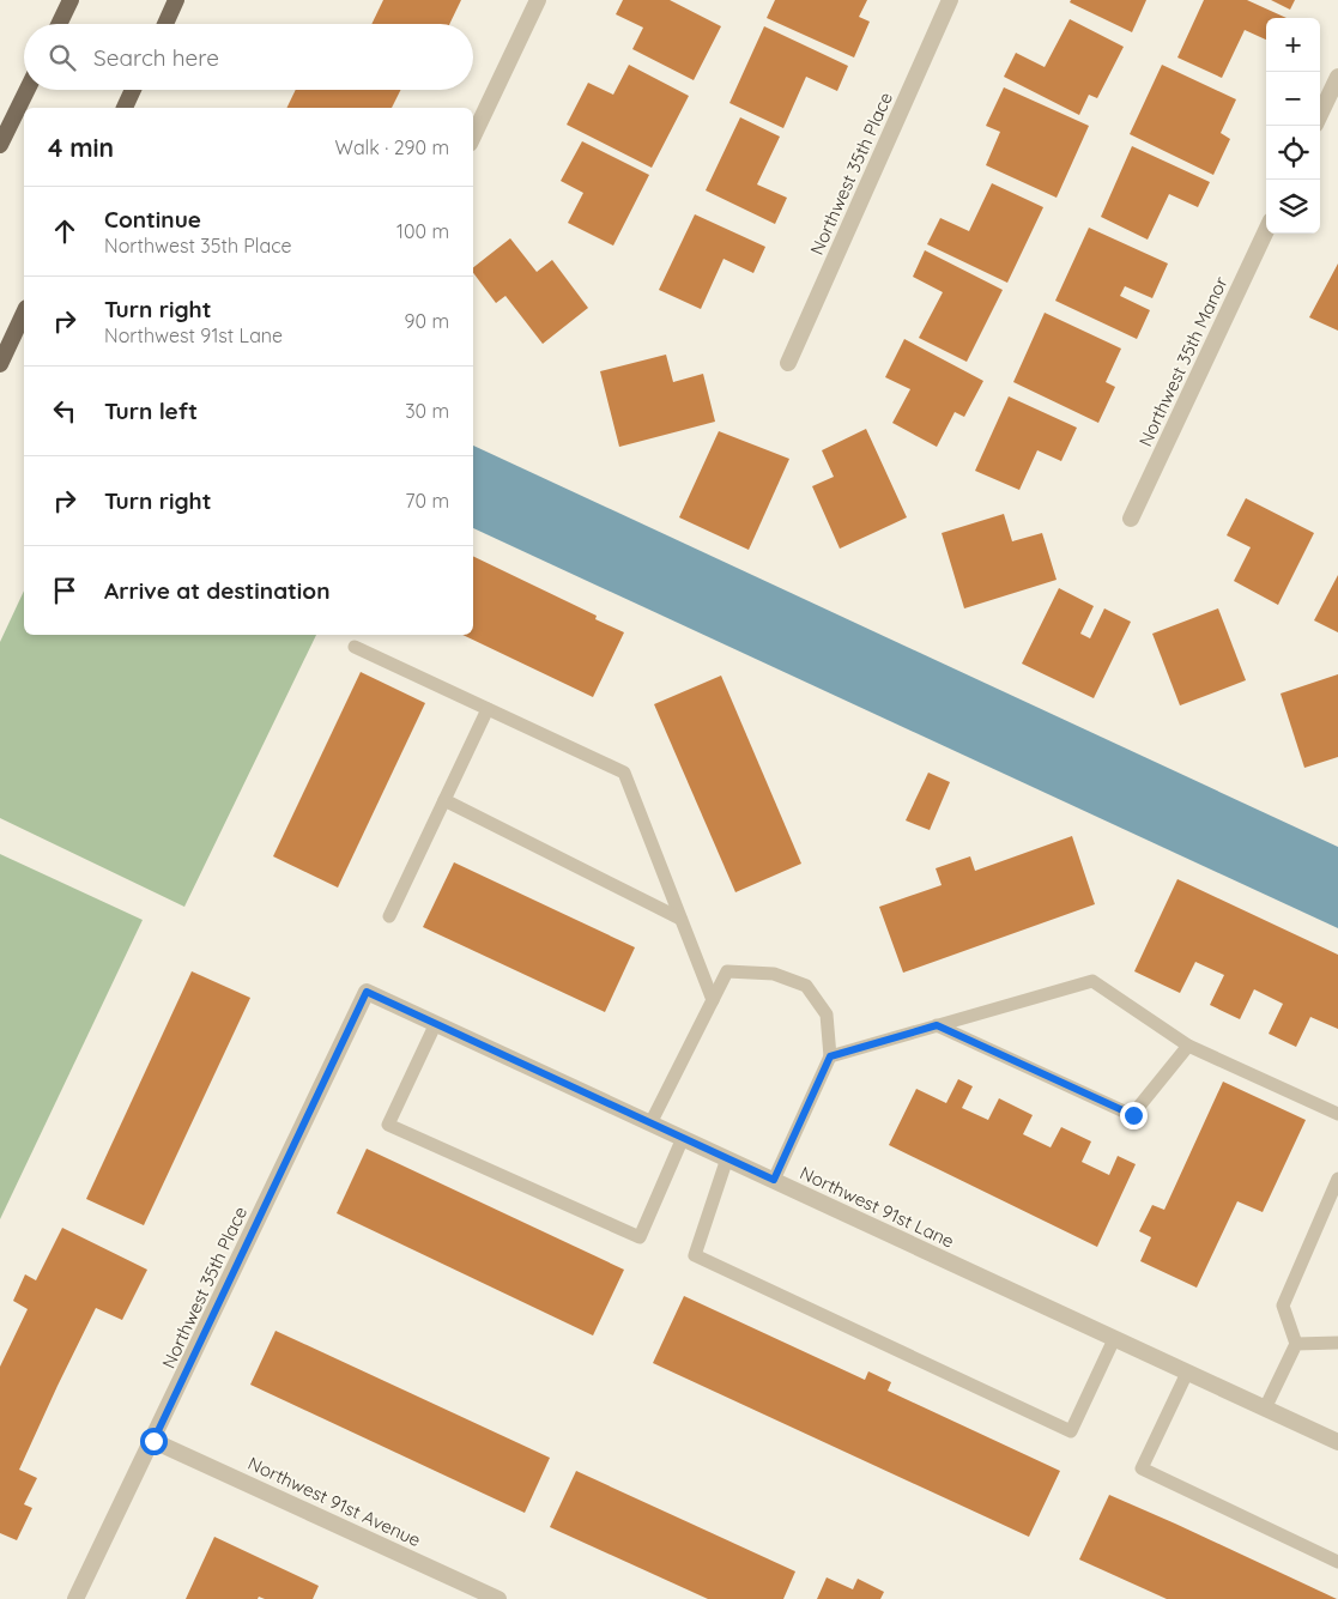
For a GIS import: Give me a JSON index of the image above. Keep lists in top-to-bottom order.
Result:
{
  "streets": {
    "street": [
      "Northwest 35th Place",
      "Northwest 35th Manor",
      "Northwest 91st Lane",
      "Northwest 91st Avenue"
    ]
  },
  "crossings": [
    ["Northwest 35th Place", "Northwest 91st Lane"],
    ["Northwest 35th Place", "Northwest 91st Avenue"]
  ],
  "page": {
    "map_buttons": ["+", "−"],
    "search": "Search here",
    "heading": ["4 min", "Walk · 290 m"],
    "list": [
      ["Continue", "Northwest 35th Place", "100 m"],
      ["Turn right", "Northwest 91st Lane", "90 m"],
      ["Turn left", "30 m"],
      ["Turn right", "70 m"],
      "Arrive at destination"
    ]
  }
}
